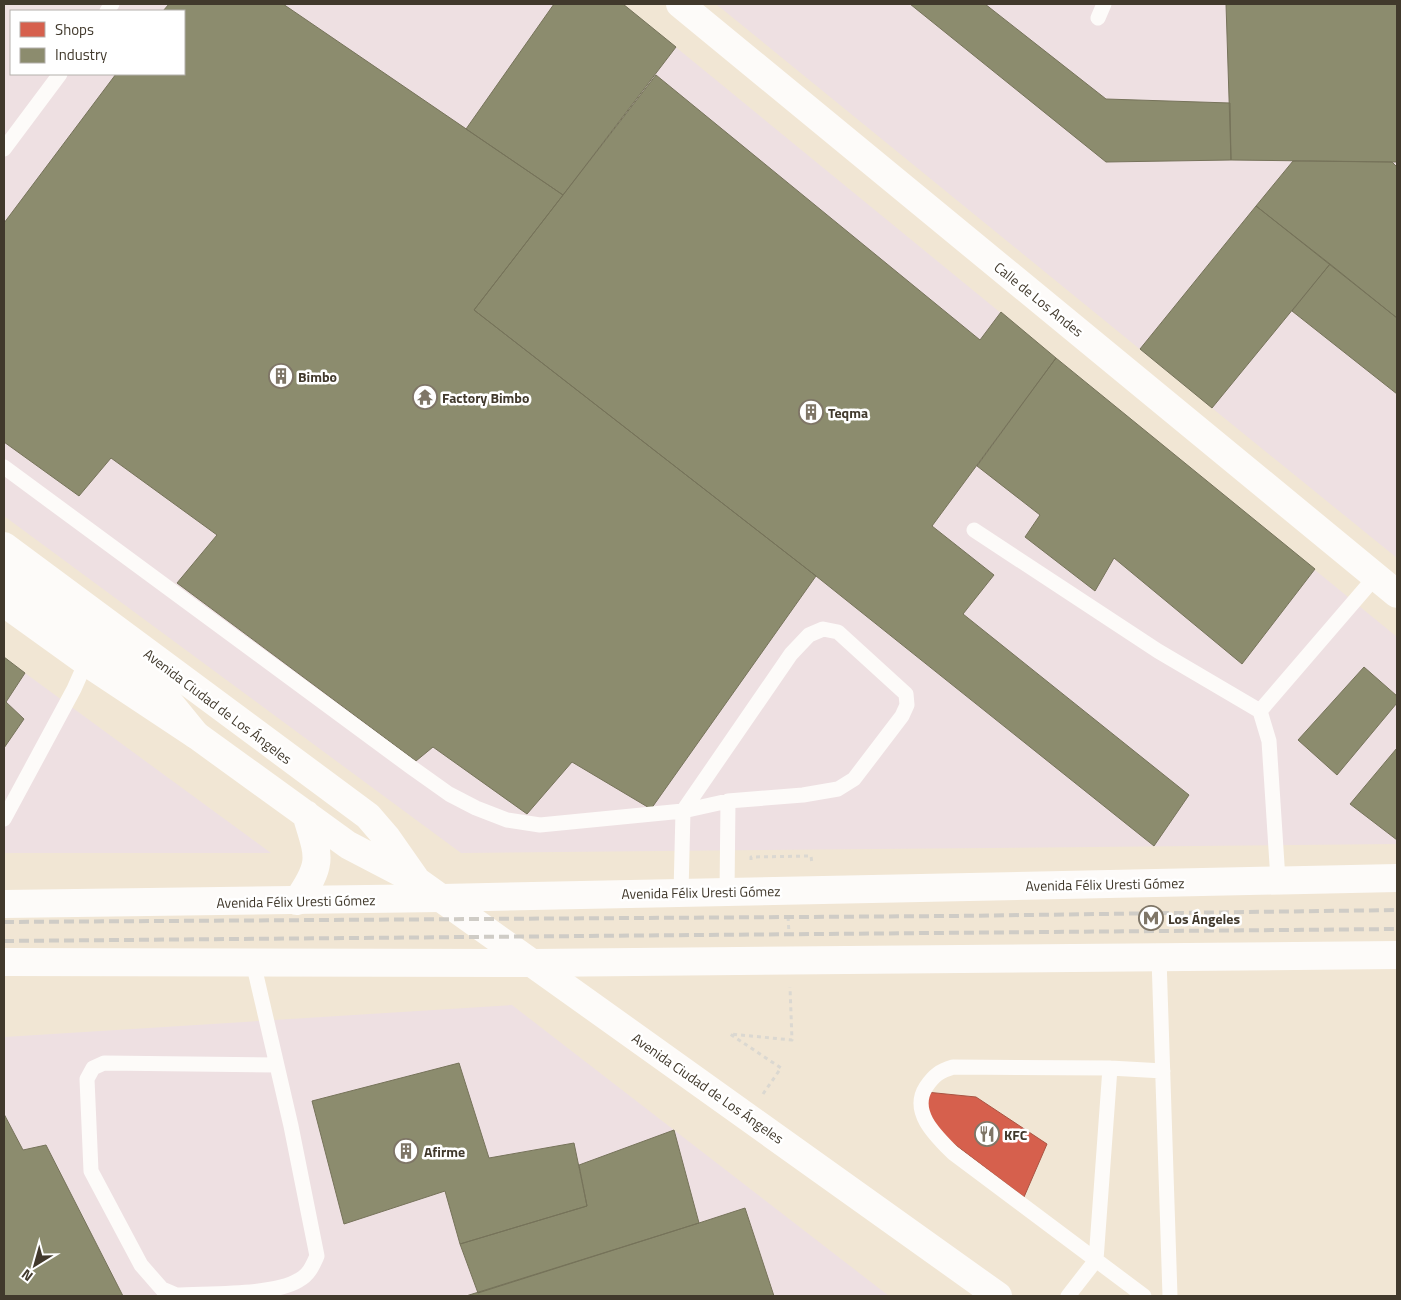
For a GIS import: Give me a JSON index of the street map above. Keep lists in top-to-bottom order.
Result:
{
  "streets": {
    "main road": ["Calle de Los Andes", "Avenida Ciudad de Los Ángeles", "Avenida Félix Uresti Gómez"]
  },
  "crossings": [
    ["Avenida Ciudad de Los Ángeles", "Avenida Félix Uresti Gómez"]
  ],
  "places": {
    "building": ["Bimbo", "Teqma", "Afirme"],
    "temple": ["Factory Bimbo"],
    "metro station": ["Los Ángeles"],
    "restaurant": ["KFC"]
  },
  "legend": ["Shops", "Industry"],
  "north": "bottom left"
}
